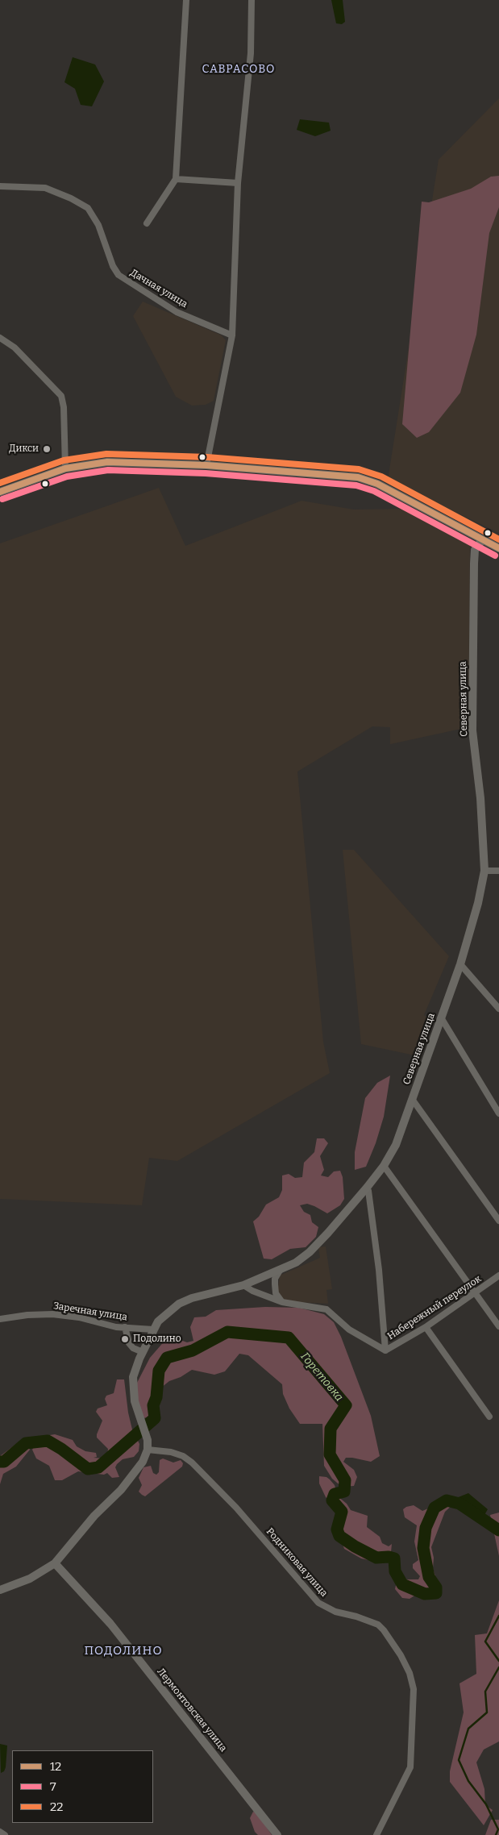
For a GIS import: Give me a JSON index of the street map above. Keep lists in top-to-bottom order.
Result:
{
  "streets": {
    "street": [
      "Дачная улица",
      "Северная улица",
      "Набережный переулок",
      "Заречная улица",
      "Родниковая улица",
      "Лермонтовская улица"
    ]
  },
  "crossings": [
    ["Северная улица", "Набережный переулок"],
    ["Северная улица", "Заречная улица"],
    ["Северная улица", "Родниковая улица"]
  ],
  "districts": ["САВРАСОВО", "ПОДОЛИНО"],
  "water": ["Горетовка"],
  "places": ["Дикси", "Подолино"],
  "lines": ["transit line 22", "transit line 12", "transit line 7"],
  "legend": ["12", "7", "22"]
}
